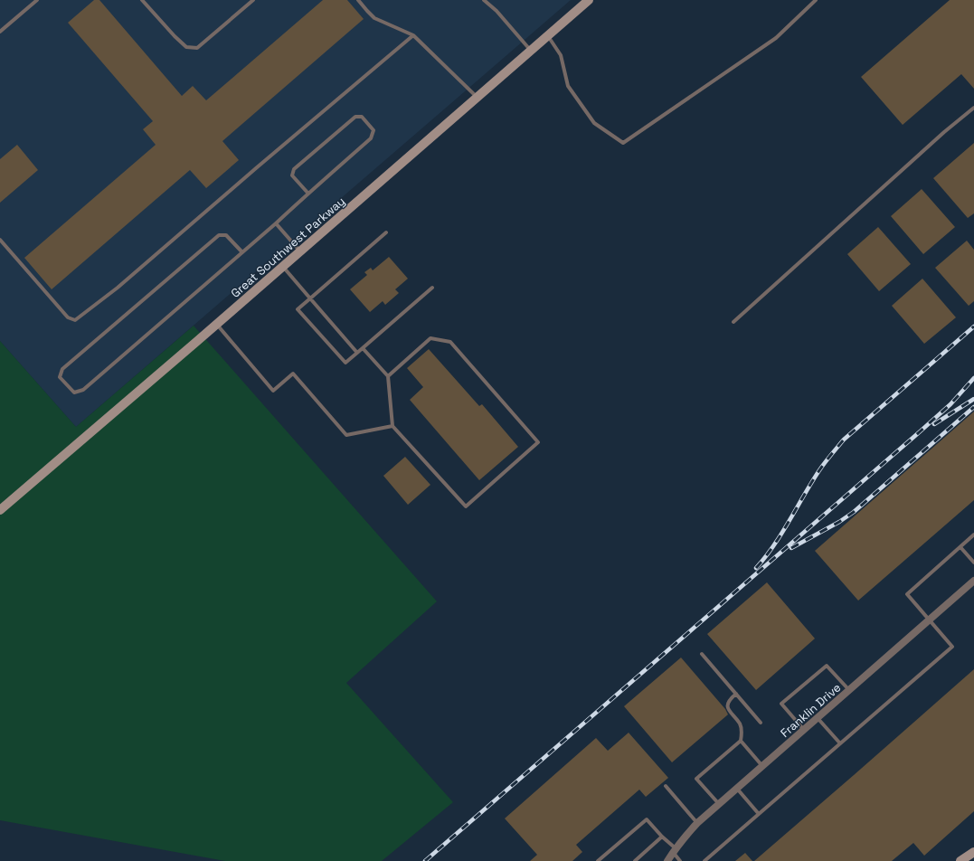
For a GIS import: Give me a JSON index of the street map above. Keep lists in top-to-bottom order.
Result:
{
  "streets": {
    "street": ["Great Southwest Parkway", "Franklin Drive"]
  }
}
